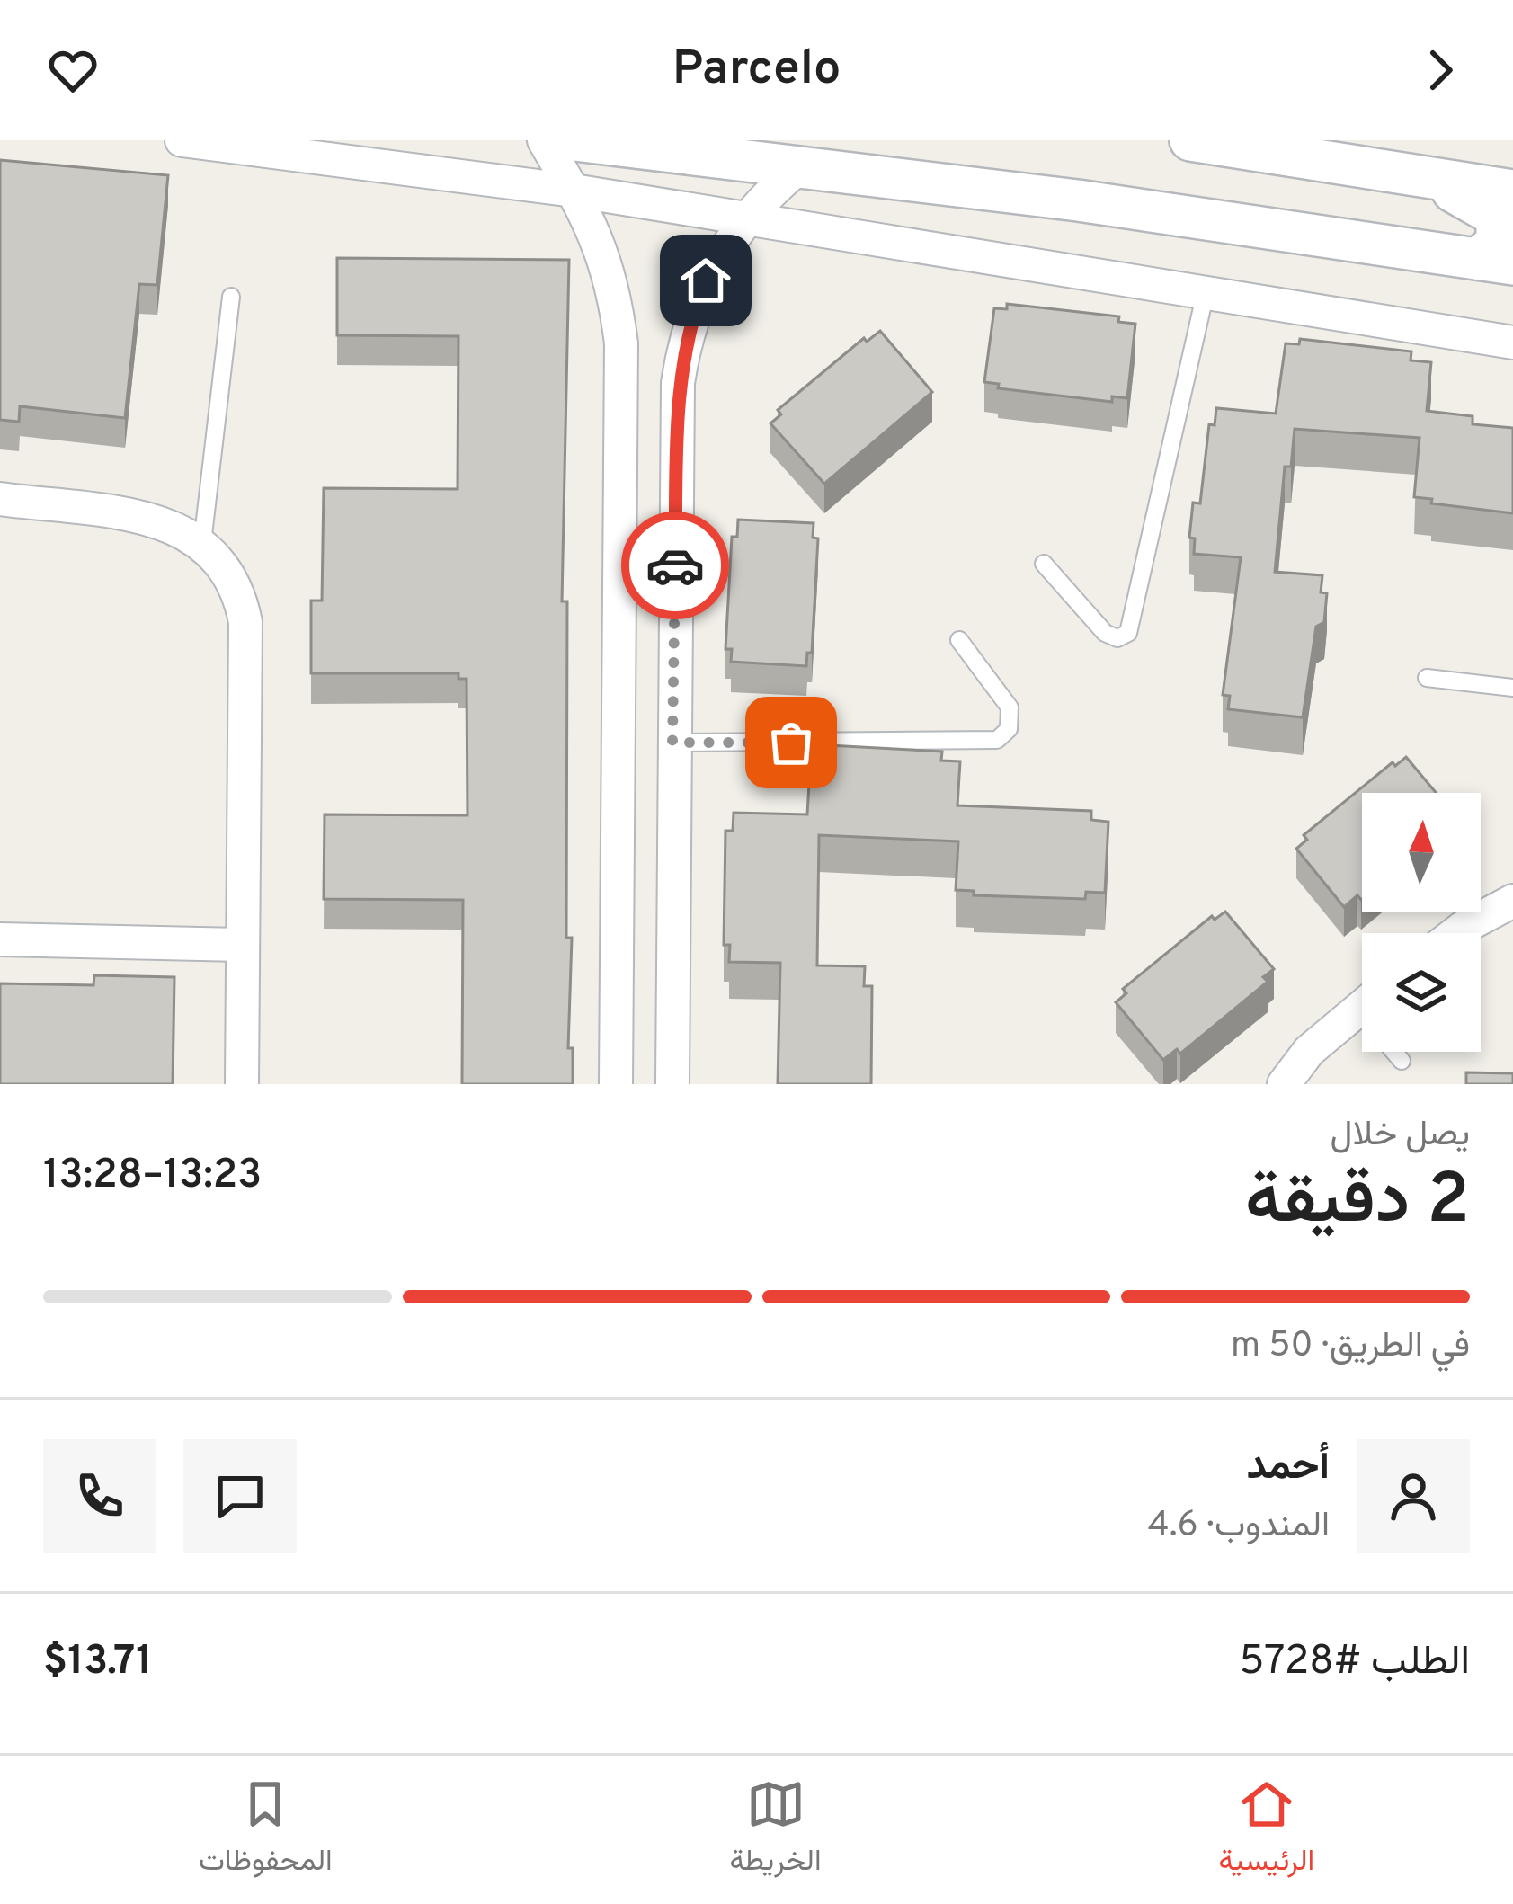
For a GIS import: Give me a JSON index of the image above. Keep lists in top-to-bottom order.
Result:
{
  "north": "top",
  "page": {
    "header": "Parcelo",
    "heading": ["2 دقيقة", "يصل خلال", "13:23–13:28"],
    "panel": [
      "أحمد",
      "المندوب · 4.6",
      "الطلب #5728",
      "$13.71"
    ],
    "bar": "في الطريق · 50 m",
    "tabs": ["الرئيسية", "الخريطة", "المحفوظات"]
  }
}
